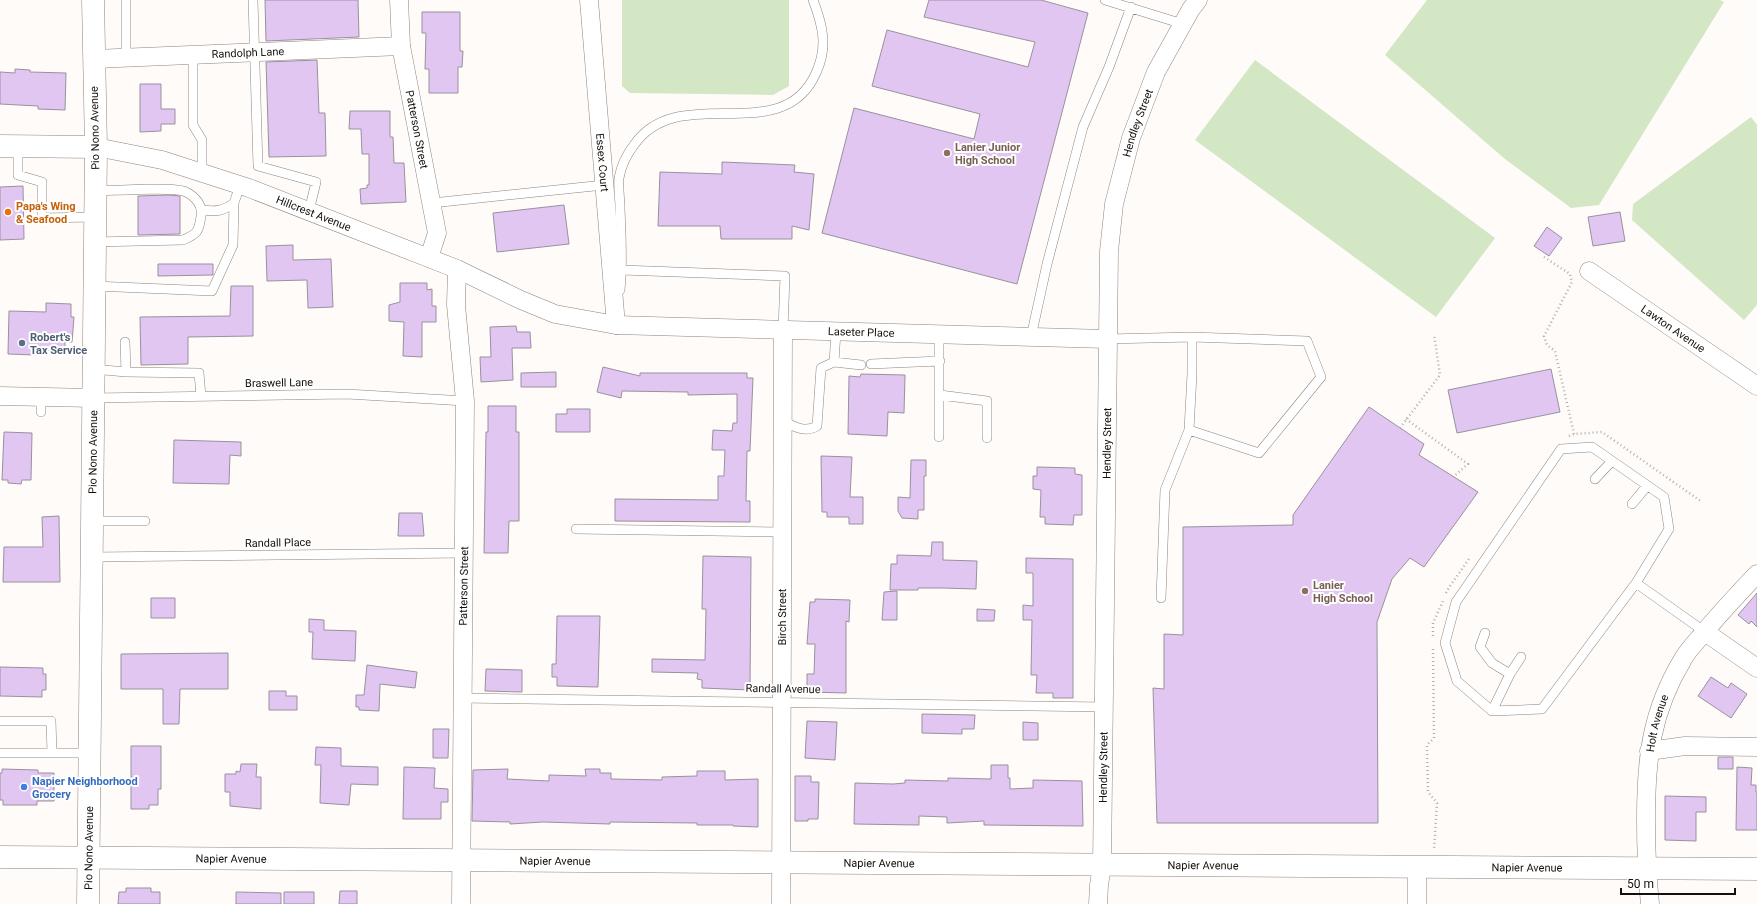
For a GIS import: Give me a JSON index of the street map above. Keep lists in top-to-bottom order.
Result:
{
  "streets": {
    "street": [
      "Randolph Lane",
      "Hendley Street",
      "Pio Nono Avenue",
      "Patterson Street",
      "Essex Court",
      "Hillcrest Avenue",
      "Lawton Avenue",
      "Laseter Place",
      "Birch Street",
      "Holt Avenue",
      "Napier Avenue"
    ],
    "lane": ["Braswell Lane", "Randall Place", "Randall Avenue"]
  },
  "crossings": [
    ["Randolph Lane", "Pio Nono Avenue"],
    ["Randolph Lane", "Patterson Street"],
    ["Hendley Street", "Laseter Place"],
    ["Hendley Street", "Randall Avenue"],
    ["Hendley Street", "Napier Avenue"],
    ["Pio Nono Avenue", "Hillcrest Avenue"],
    ["Pio Nono Avenue", "Braswell Lane"],
    ["Pio Nono Avenue", "Randall Place"],
    ["Pio Nono Avenue", "Napier Avenue"],
    ["Patterson Street", "Hillcrest Avenue"],
    ["Patterson Street", "Braswell Lane"],
    ["Patterson Street", "Randall Place"],
    ["Patterson Street", "Randall Avenue"],
    ["Patterson Street", "Napier Avenue"],
    ["Essex Court", "Hillcrest Avenue"],
    ["Essex Court", "Laseter Place"],
    ["Hillcrest Avenue", "Laseter Place"],
    ["Laseter Place", "Birch Street"],
    ["Birch Street", "Randall Avenue"],
    ["Birch Street", "Napier Avenue"],
    ["Holt Avenue", "Napier Avenue"]
  ],
  "places": [
    "Lanier Junior High School",
    "Papa's Wing & Seafood",
    "Robert's Tax Service",
    "Lanier High School",
    "Napier Neighborhood Grocery"
  ],
  "scale_bar": "50 m"
}
